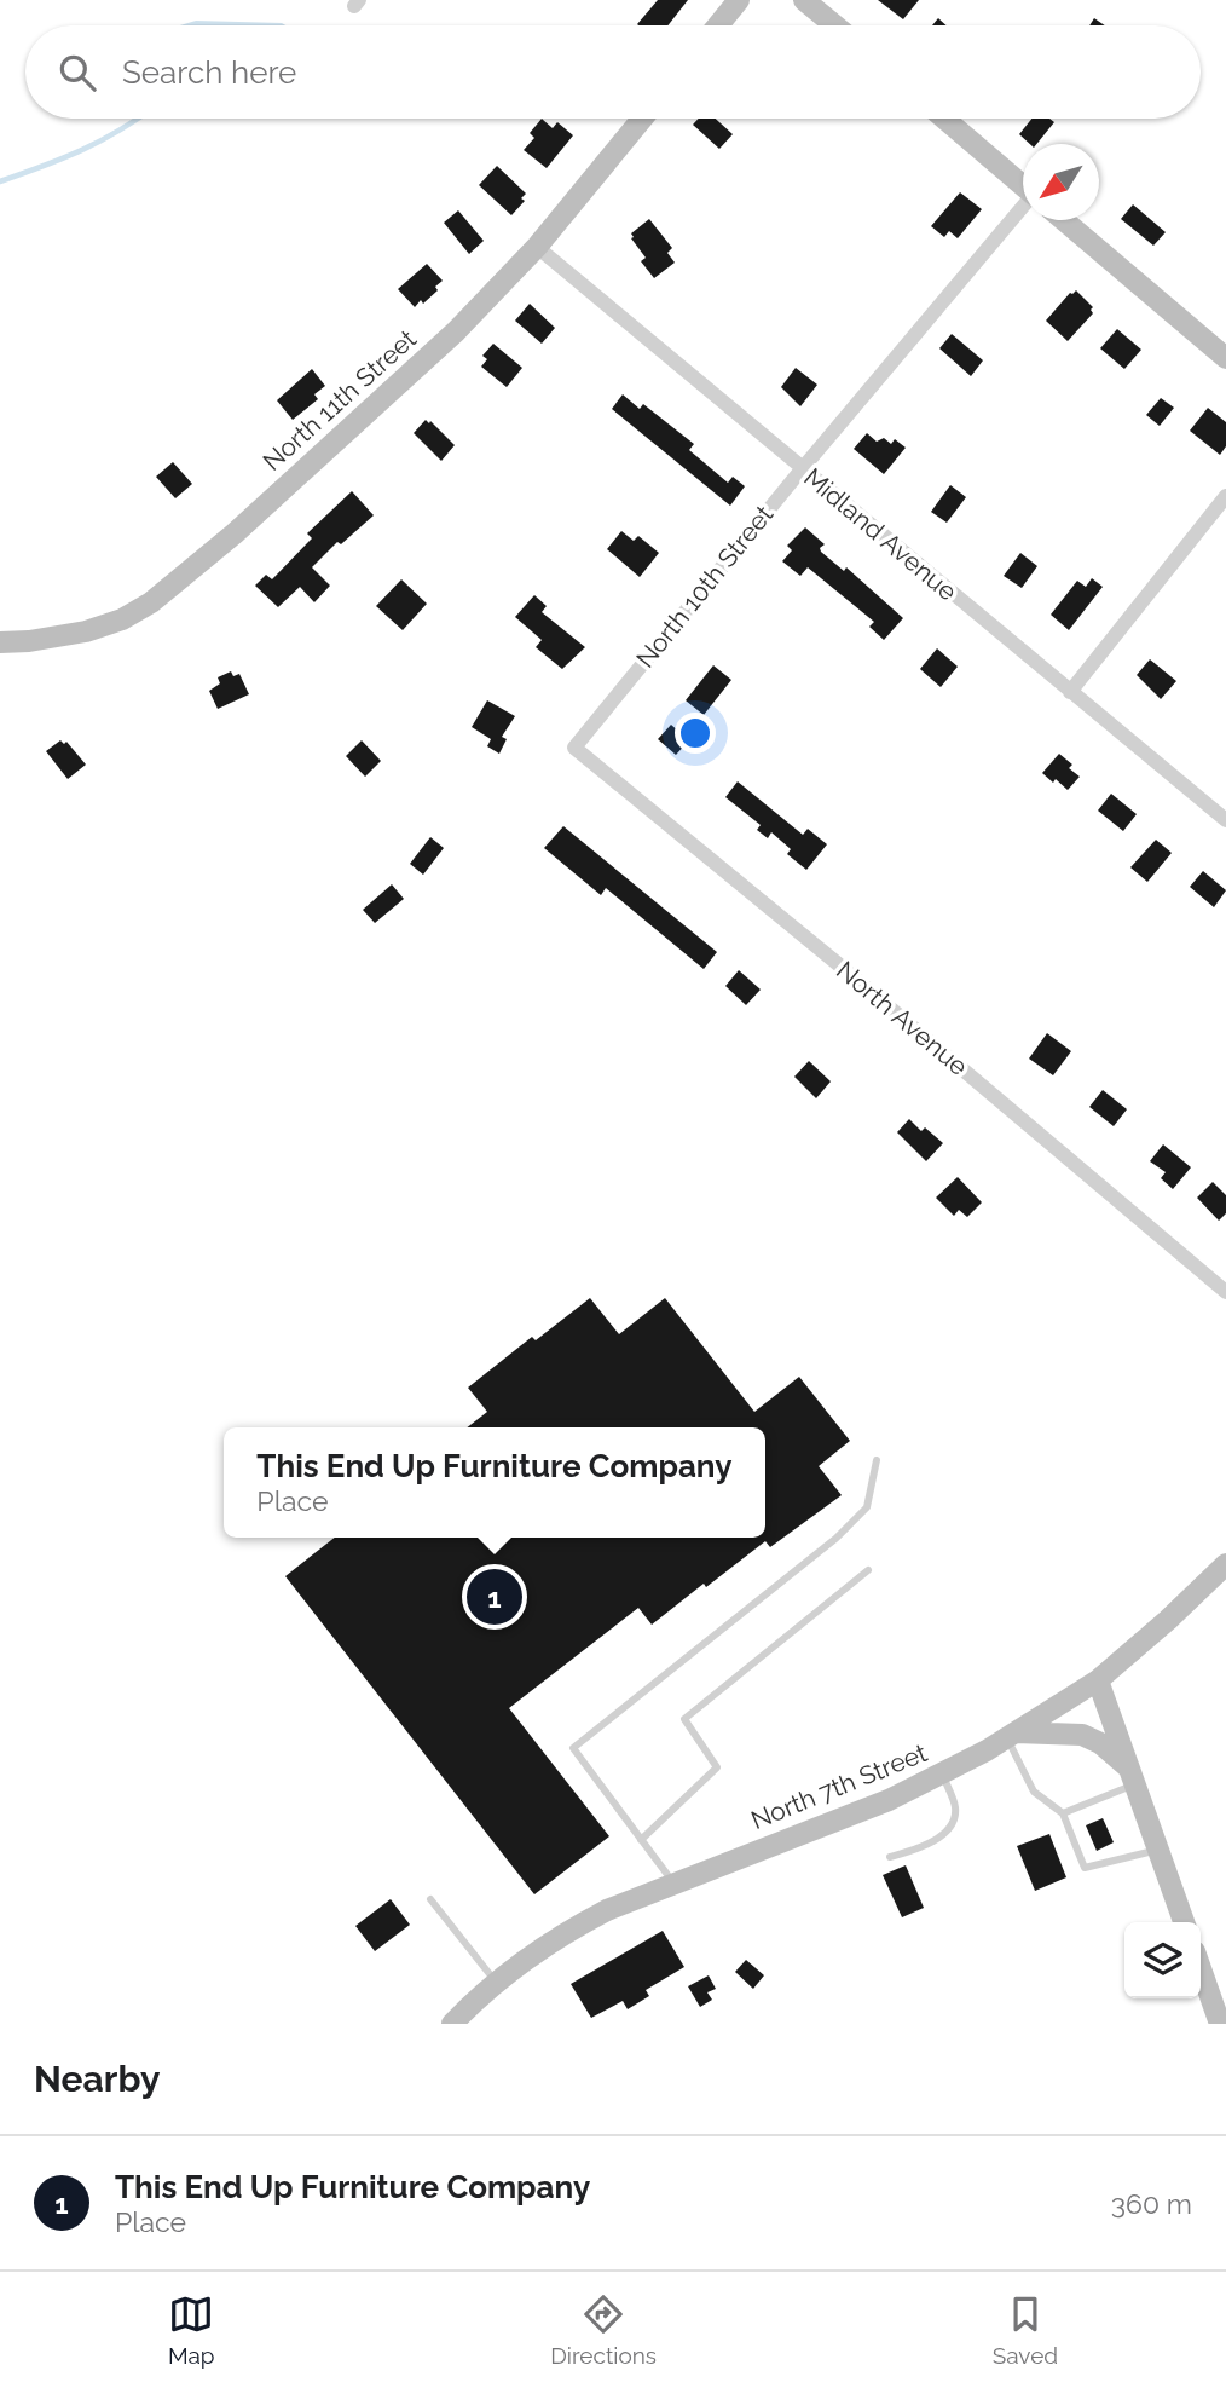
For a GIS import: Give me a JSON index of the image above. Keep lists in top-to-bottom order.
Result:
{
  "streets": {
    "street": [
      "North 11th Street",
      "Midland Avenue",
      "North 10th Street",
      "North Avenue",
      "North 7th Street"
    ]
  },
  "crossings": [
    ["North 11th Street", "Midland Avenue"],
    ["Midland Avenue", "North 10th Street"],
    ["North 10th Street", "North Avenue"]
  ],
  "north": "bottom left",
  "page": {
    "search": "Search here",
    "popup": ["This End Up Furniture Company", "Place"],
    "pins": "1",
    "heading": "Nearby",
    "list": [
      {
        "mark": "1",
        "name": "This End Up Furniture Company",
        "note": "Place",
        "value": "360 m"
      }
    ],
    "nav": ["Map", "Directions", "Saved"]
  }
}
